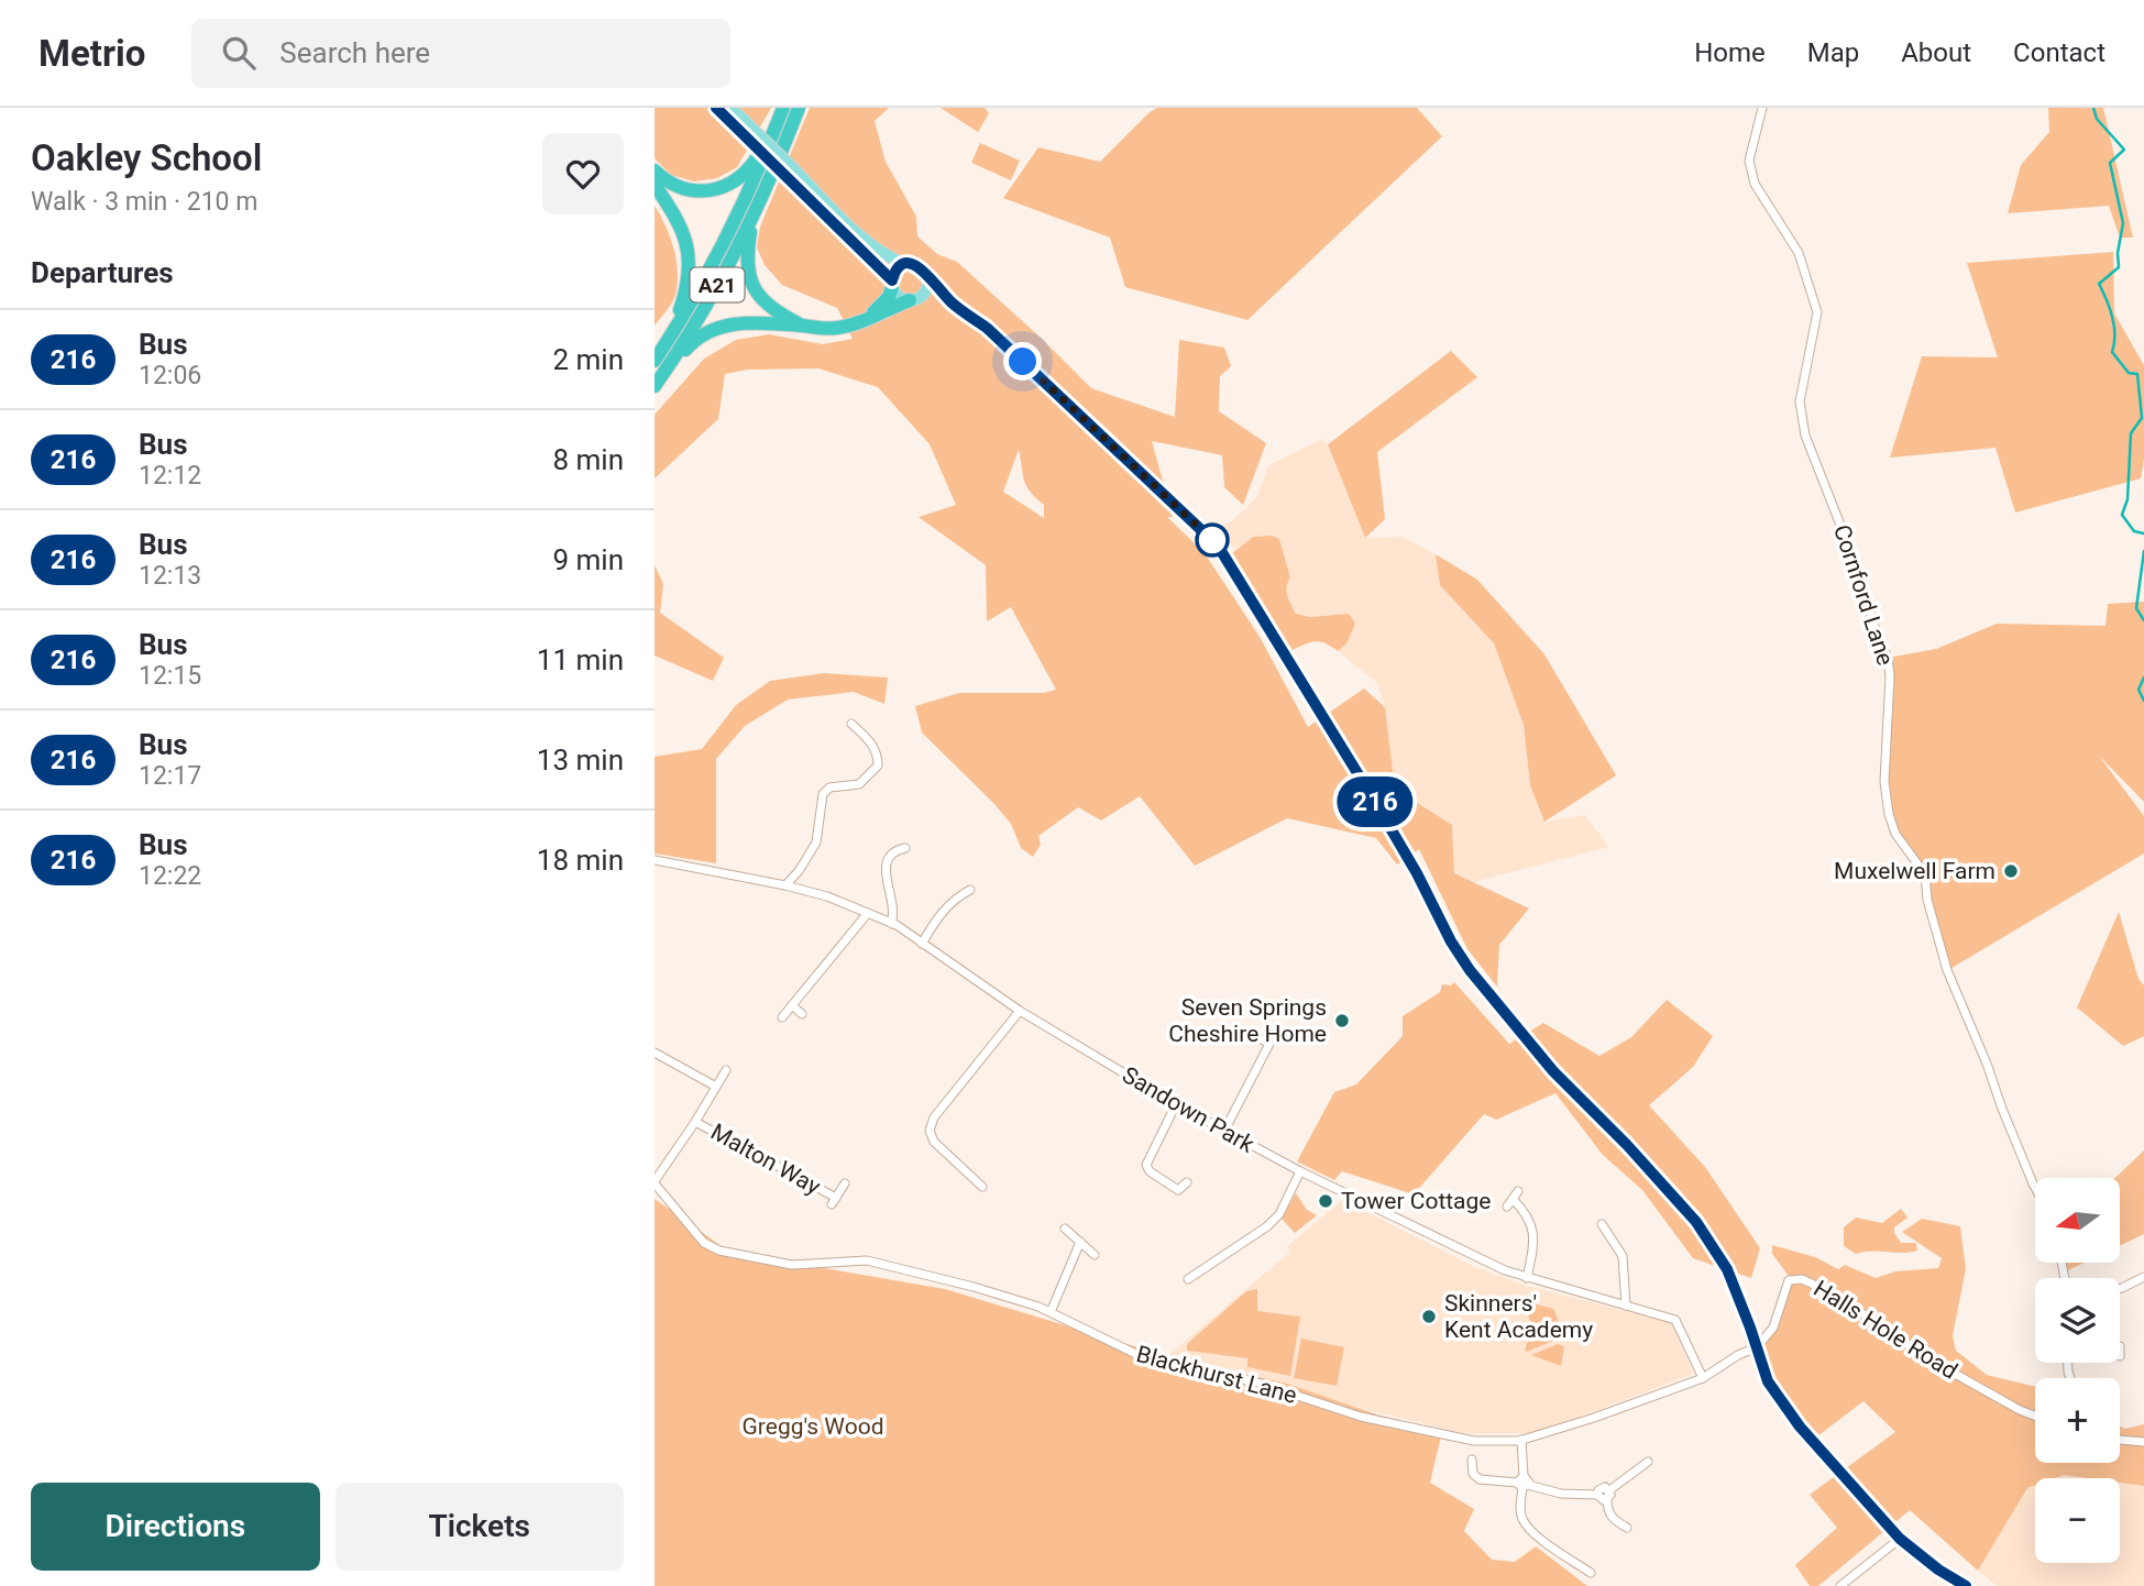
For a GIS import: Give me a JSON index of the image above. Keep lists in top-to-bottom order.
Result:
{
  "streets": {
    "highway": ["A21"],
    "street": [
      "Cornford Lane",
      "Sandown Park",
      "Malton Way",
      "Halls Hole Road",
      "Blackhurst Lane"
    ]
  },
  "crossings": [
    ["Sandown Park", "Blackhurst Lane"],
    ["Malton Way", "Blackhurst Lane"],
    ["Halls Hole Road", "Blackhurst Lane"]
  ],
  "parks": ["Gregg's Wood"],
  "places": [
    "Muxelwell Farm",
    "Seven Springs Cheshire Home",
    "Tower Cottage",
    "Skinners' Kent Academy"
  ],
  "lines": ["bus line 216"],
  "north": "left",
  "page": {
    "header": "Metrio",
    "search": "Search here",
    "nav": [
      "Home",
      "Map",
      "About",
      "Contact"
    ],
    "heading": [
      ["Oakley School", "Walk · 3 min · 210 m"],
      "Departures"
    ],
    "on_map": "216",
    "list": [
      {
        "mark": "216",
        "name": "Bus",
        "note": "12:06",
        "value": "2 min"
      },
      {
        "mark": "216",
        "name": "Bus",
        "note": "12:12",
        "value": "8 min"
      },
      {
        "mark": "216",
        "name": "Bus",
        "note": "12:13",
        "value": "9 min"
      },
      {
        "mark": "216",
        "name": "Bus",
        "note": "12:15",
        "value": "11 min"
      },
      {
        "mark": "216",
        "name": "Bus",
        "note": "12:17",
        "value": "13 min"
      },
      {
        "mark": "216",
        "name": "Bus",
        "note": "12:22",
        "value": "18 min"
      }
    ],
    "map_buttons": ["+", "−"],
    "buttons": ["Directions", "Tickets"]
  }
}
